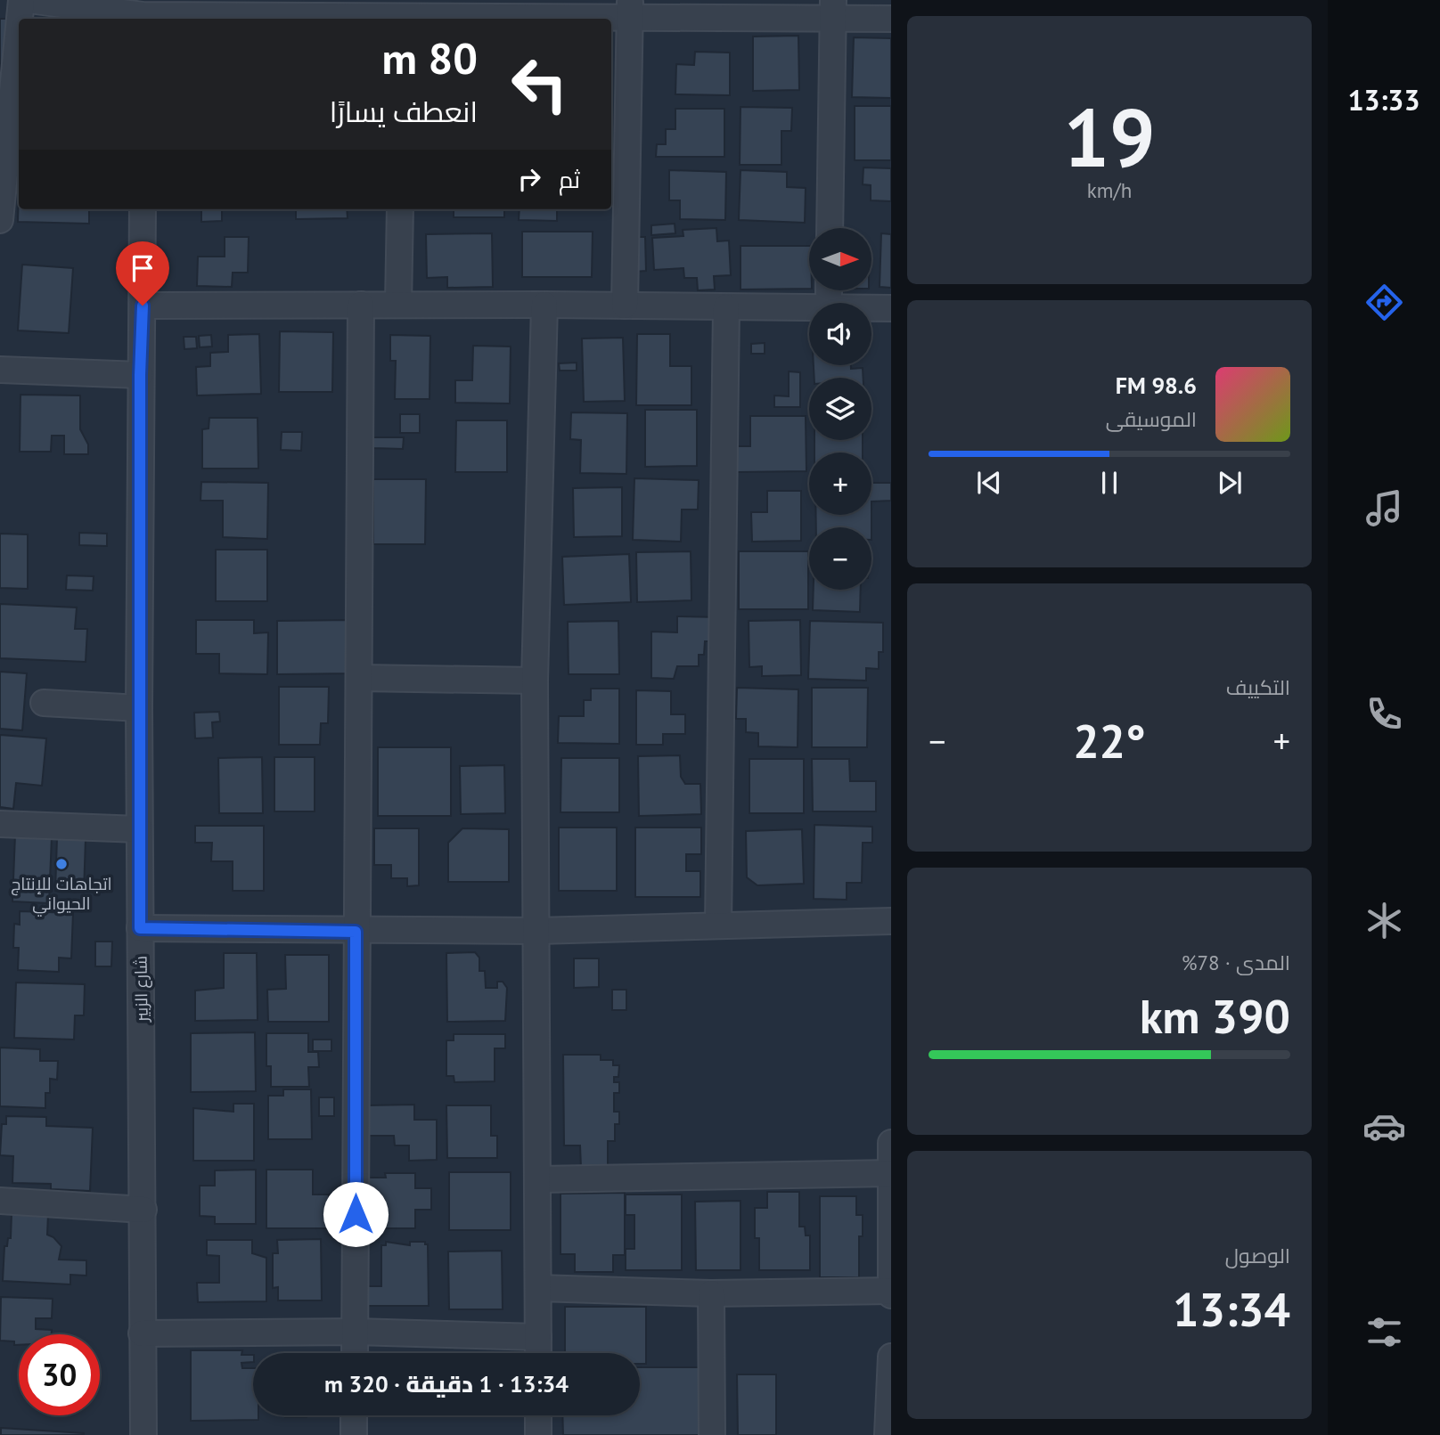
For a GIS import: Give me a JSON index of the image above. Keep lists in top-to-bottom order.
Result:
{
  "streets": {
    "street": ["شارع الزبير"]
  },
  "places": ["اتجاهات للإنتاج الحيواني"],
  "north": "right",
  "page": {
    "tabs": "13:33",
    "tile": [
      ["19", "km/h"],
      "التكييف",
      ["المدى · 78%", "390 km"],
      ["الوصول", "13:34"]
    ],
    "turn": ["80 m", "انعطف يسارًا"],
    "then": "ثم",
    "map_buttons": ["+", "−"],
    "song": ["98.6 FM", "الموسيقى"],
    "heat": ["−", "22°", "+"],
    "limit": "30",
    "trip": "13:34 · 1 دقيقة · 320 m"
  }
}
